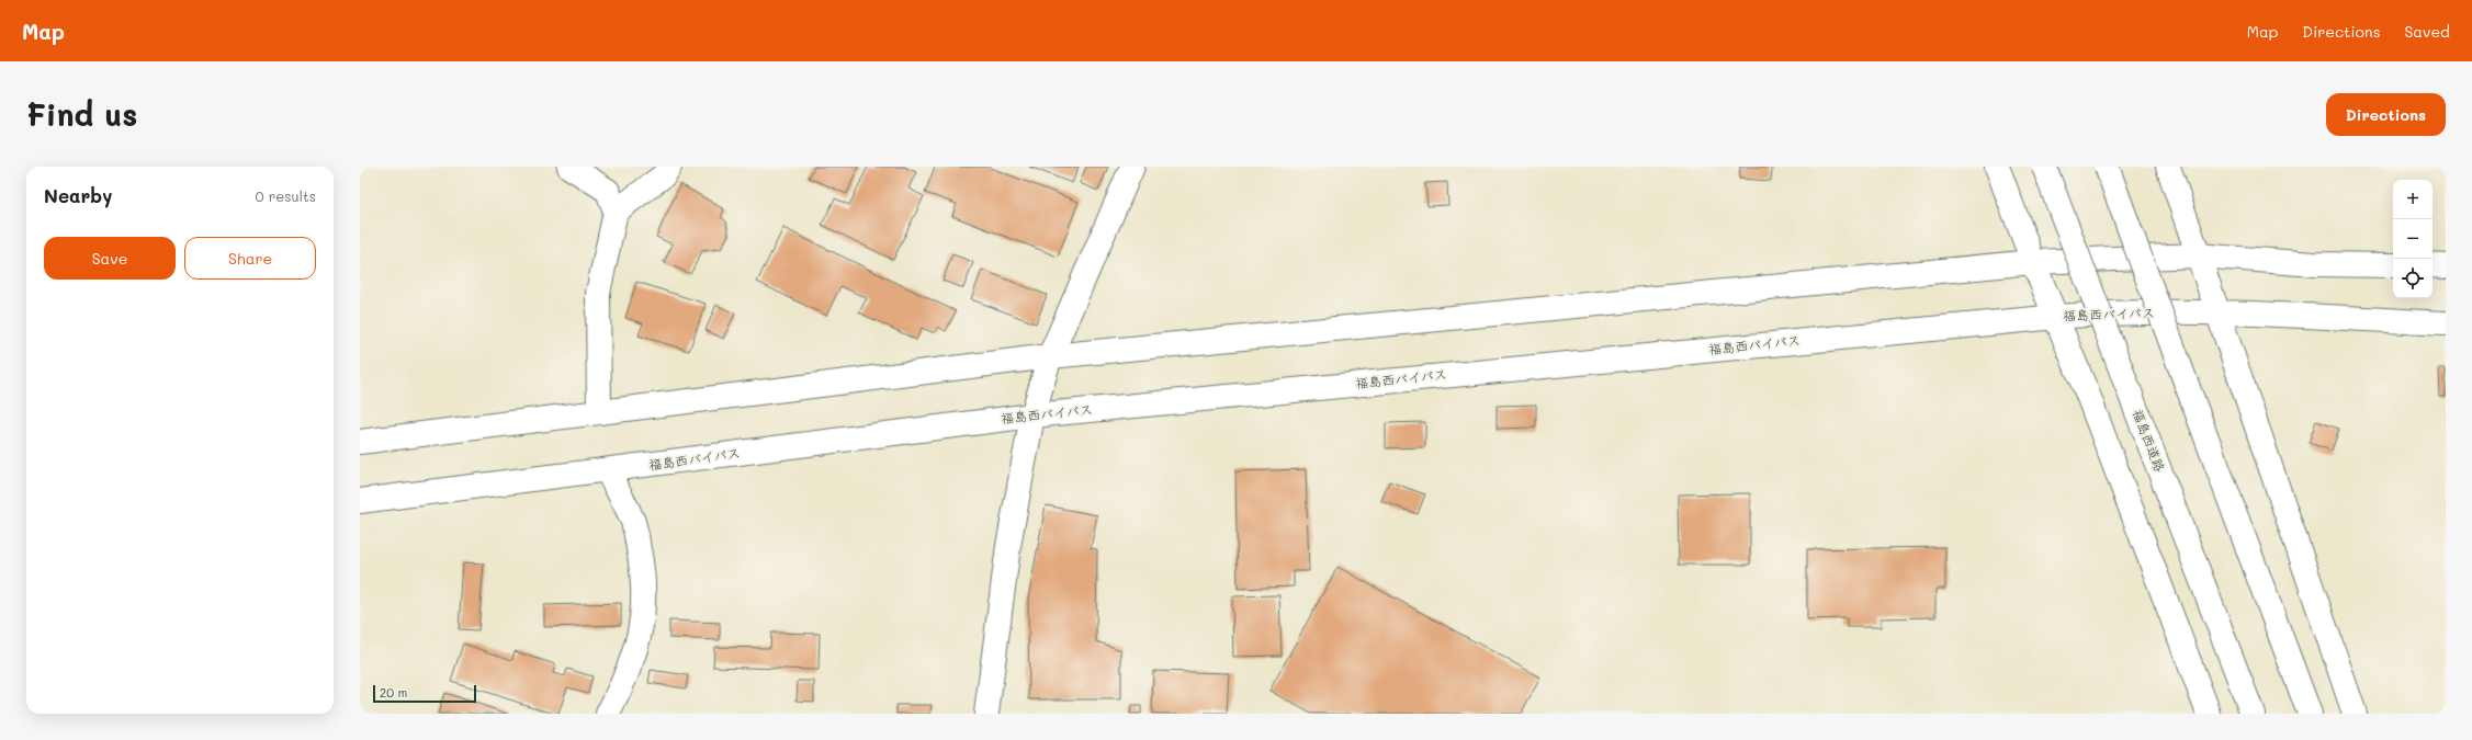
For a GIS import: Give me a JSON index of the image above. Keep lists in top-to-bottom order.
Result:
{
  "streets": {
    "main road": ["福島西バイパス", "福島西道路"]
  },
  "scale_bar": "20 m",
  "page": {
    "header": "Map",
    "nav": ["Map", "Directions", "Saved"],
    "buttons": [
      "Directions",
      ["Save", "Share"]
    ],
    "title": "Find us",
    "heading": ["Nearby", "0 results"],
    "map_buttons": ["+", "−"],
    "scale": "20 m"
  }
}
